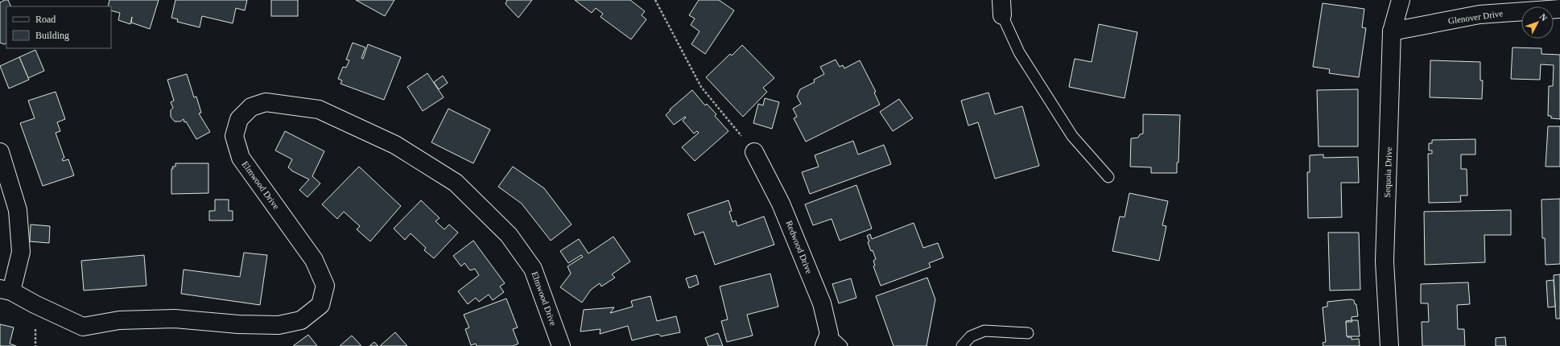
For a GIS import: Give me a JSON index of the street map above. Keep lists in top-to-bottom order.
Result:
{
  "streets": {
    "street": [
      "Glenover Drive",
      "Sequoia Drive",
      "Elmwood Drive",
      "Redwood Drive"
    ]
  },
  "crossings": [
    ["Glenover Drive", "Sequoia Drive"]
  ],
  "legend": ["Road", "Building"],
  "north": "top right"
}
